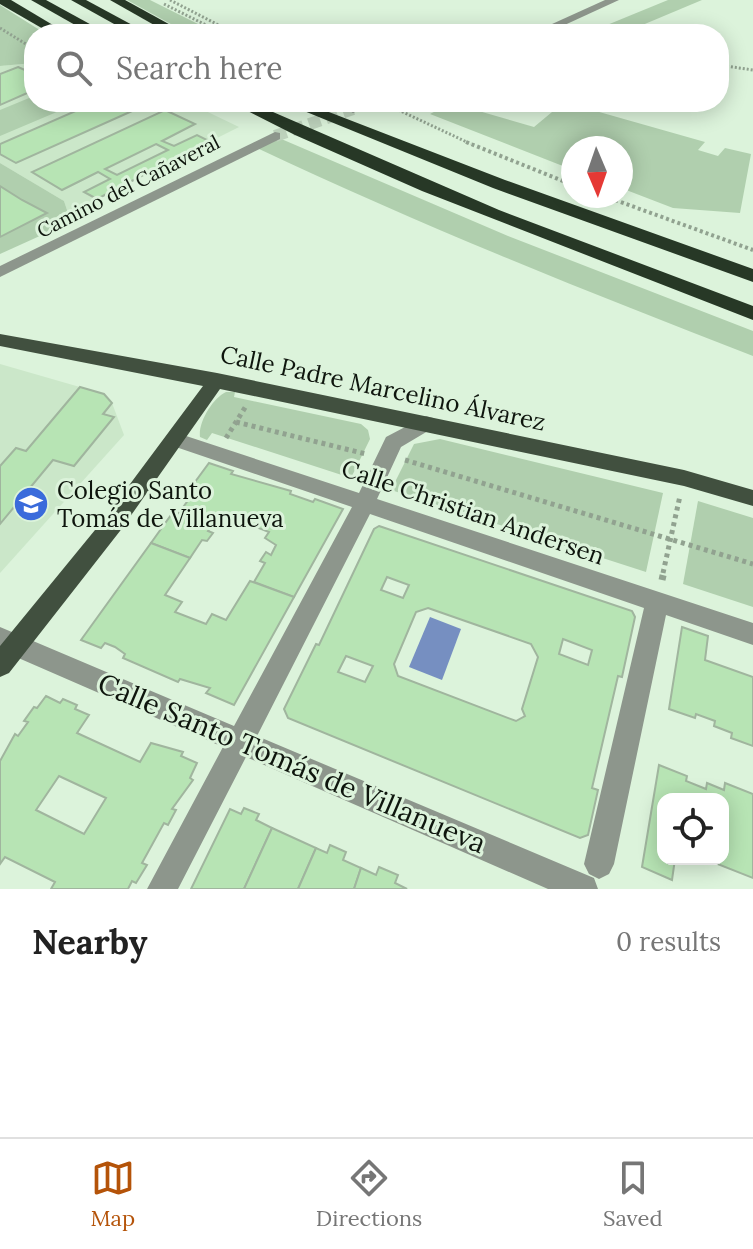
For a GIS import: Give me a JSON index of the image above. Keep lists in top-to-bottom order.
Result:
{
  "streets": {
    "main road": ["Calle Padre Marcelino Álvarez"],
    "street": ["Camino del Cañaveral", "Calle Christian Andersen", "Calle Santo Tomás de Villanueva"]
  },
  "places": {
    "school or university": ["Colegio Santo Tomás de Villanueva"]
  },
  "north": "bottom",
  "page": {
    "search": "Search here",
    "heading": ["Nearby", "0 results"],
    "nav": ["Map", "Directions", "Saved"]
  }
}
